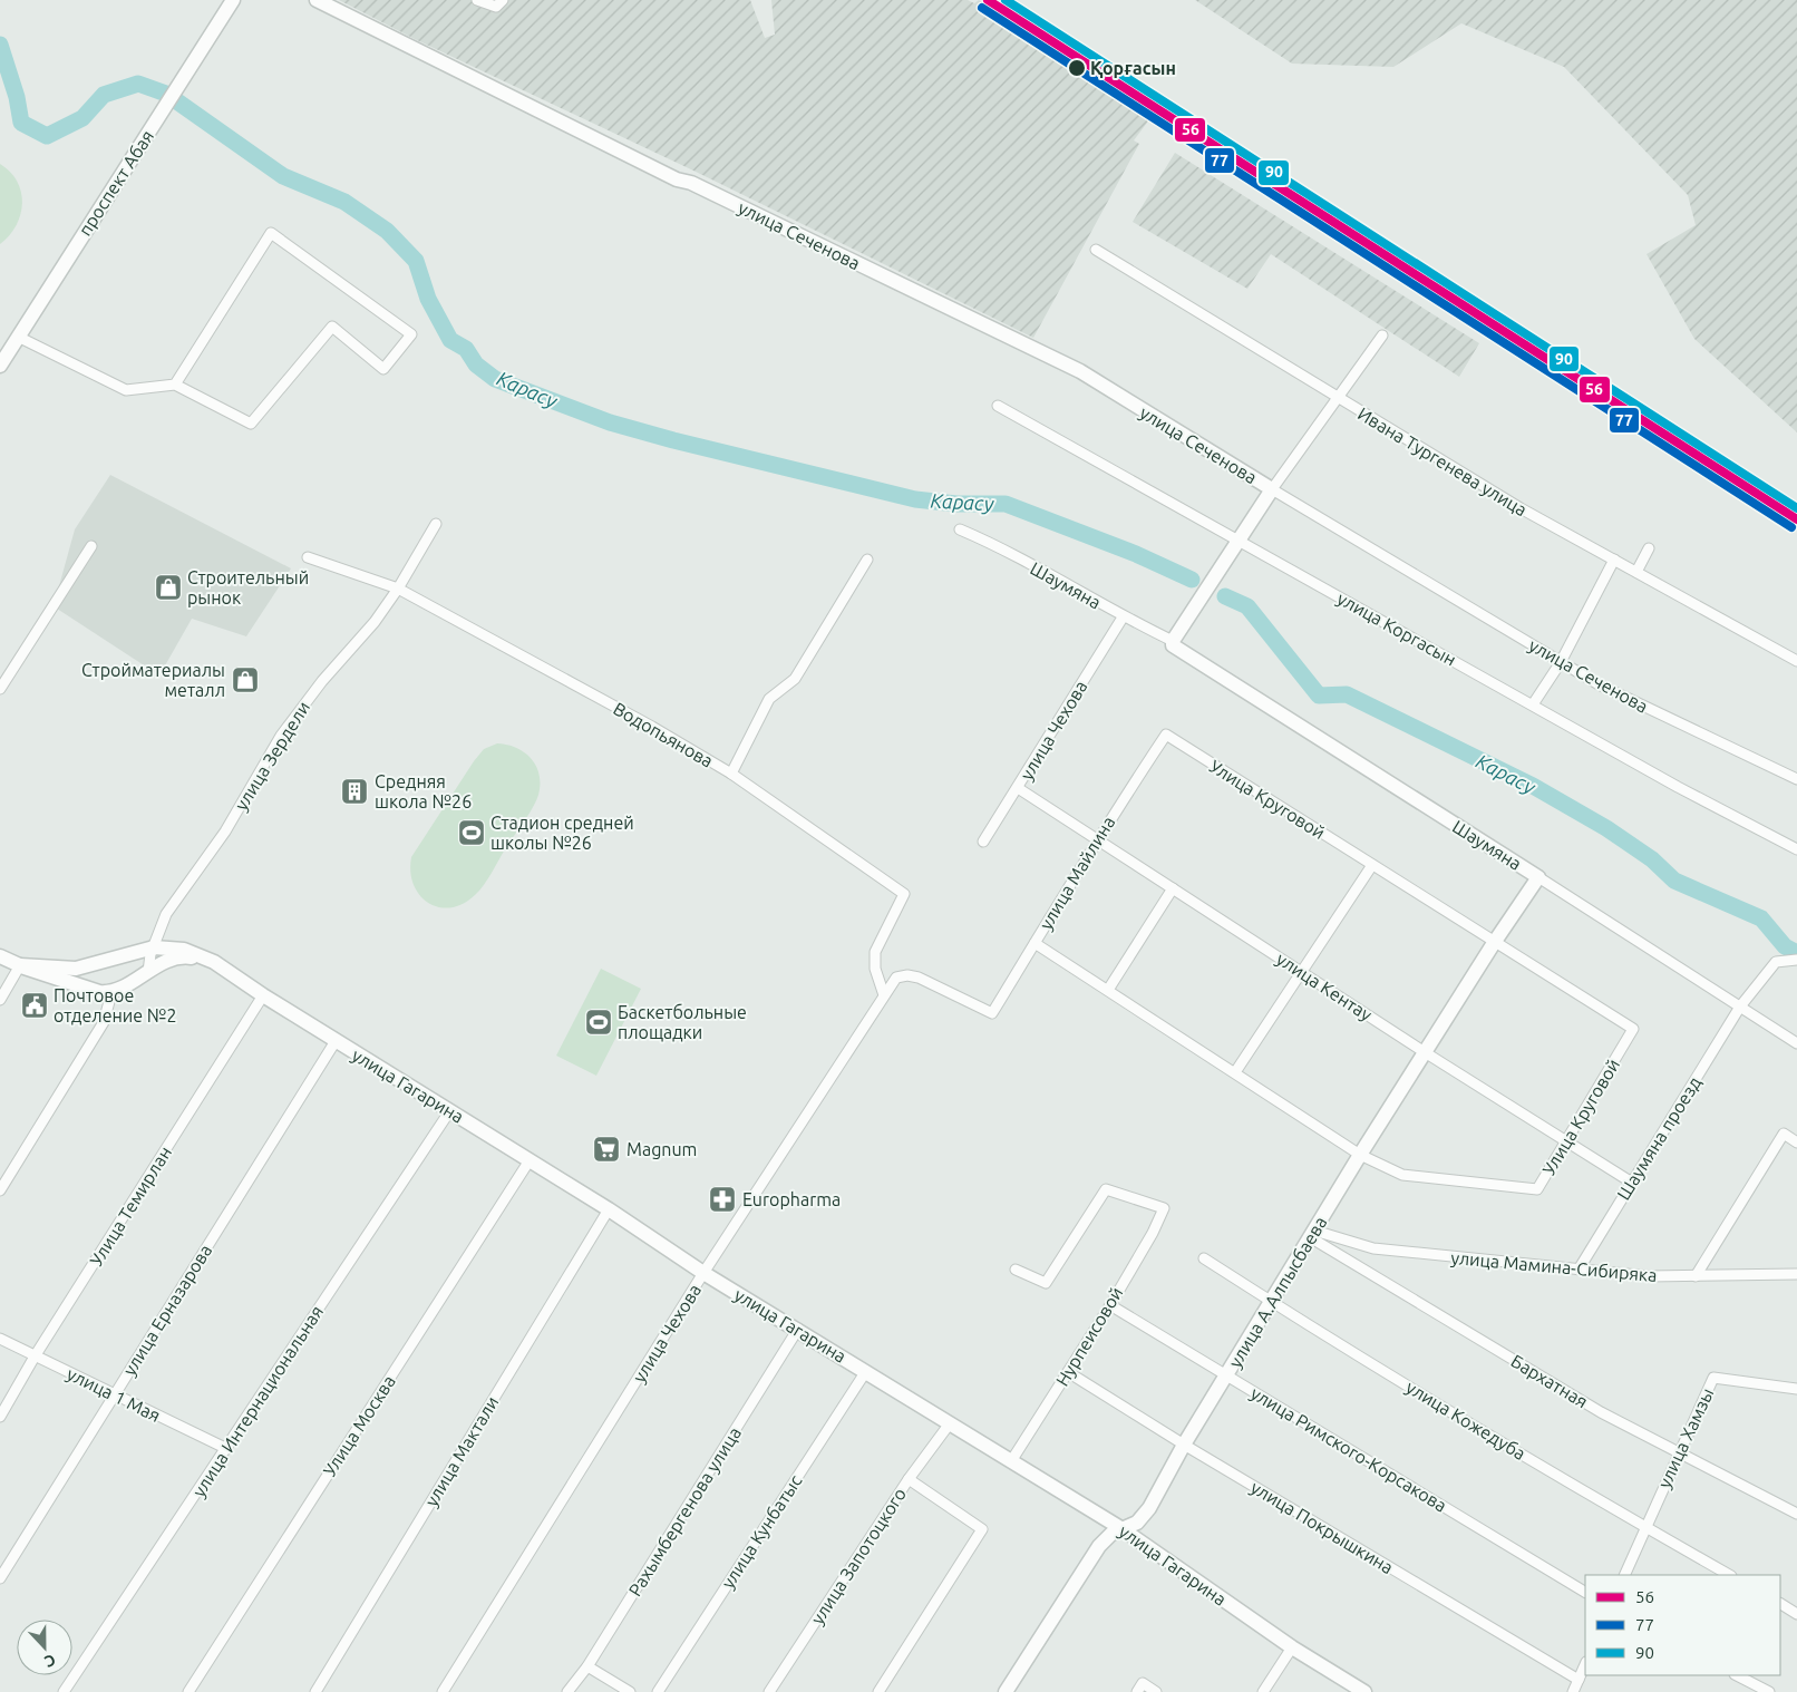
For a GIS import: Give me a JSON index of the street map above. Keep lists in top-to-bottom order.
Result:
{
  "streets": {
    "street": [
      "проспект Абая",
      "улица Сеченова",
      "Ивана Тургенева улица",
      "Шаумяна",
      "улица Коргасын",
      "улица Чехова",
      "Водопьянова",
      "улица Зердели",
      "Улица Круговой",
      "улица Майлина",
      "улица Кентау",
      "улица Гагарина",
      "Шаумяна проезд",
      "Улица Темирлан",
      "улица Мамина-Сибиряка",
      "улица А.Алпысбаева",
      "улица Ерназарова",
      "Нурпеисовой",
      "Бархатная",
      "улица 1 Мая",
      "улица Интернациональная",
      "улица Кожедуба",
      "Улица Москва",
      "улица Хамзы",
      "улица Римского-Корсакова",
      "улица Мактали",
      "Рахымбергенова улица",
      "улица Покрышкина",
      "улица Кунбатыс",
      "улица Запотоцкого"
    ]
  },
  "crossings": [
    ["улица Сеченова", "Шаумяна"],
    ["улица Сеченова", "улица Коргасын"],
    ["Шаумяна", "улица Чехова"],
    ["Шаумяна", "Шаумяна проезд"],
    ["Шаумяна", "улица А.Алпысбаева"],
    ["улица Чехова", "Водопьянова"],
    ["улица Чехова", "улица Майлина"],
    ["улица Чехова", "улица Кентау"],
    ["улица Чехова", "улица Гагарина"],
    ["Водопьянова", "улица Зердели"],
    ["улица Зердели", "улица Гагарина"],
    ["Улица Круговой", "улица Майлина"],
    ["Улица Круговой", "улица Кентау"],
    ["Улица Круговой", "улица А.Алпысбаева"],
    ["улица Майлина", "улица Кентау"],
    ["улица Кентау", "Шаумяна проезд"],
    ["улица Кентау", "улица А.Алпысбаева"],
    ["улица Гагарина", "Улица Темирлан"],
    ["улица Гагарина", "улица А.Алпысбаева"],
    ["улица Гагарина", "улица Ерназарова"],
    ["улица Гагарина", "Нурпеисовой"],
    ["улица Гагарина", "улица Интернациональная"],
    ["улица Гагарина", "Улица Москва"],
    ["улица Гагарина", "улица Мактали"],
    ["улица Гагарина", "Рахымбергенова улица"],
    ["улица Гагарина", "улица Кунбатыс"],
    ["улица Гагарина", "улица Запотоцкого"],
    ["Шаумяна проезд", "улица Мамина-Сибиряка"],
    ["Улица Темирлан", "улица 1 Мая"],
    ["улица Мамина-Сибиряка", "улица А.Алпысбаева"],
    ["улица Мамина-Сибиряка", "Бархатная"],
    ["улица А.Алпысбаева", "Бархатная"],
    ["улица А.Алпысбаева", "улица Кожедуба"],
    ["улица А.Алпысбаева", "улица Римского-Корсакова"],
    ["улица А.Алпысбаева", "улица Покрышкина"],
    ["улица Ерназарова", "улица 1 Мая"],
    ["Нурпеисовой", "улица Римского-Корсакова"],
    ["Нурпеисовой", "улица Покрышкина"],
    ["Бархатная", "улица Хамзы"],
    ["улица 1 Мая", "улица Интернациональная"],
    ["улица Кожедуба", "улица Хамзы"]
  ],
  "water": ["Карасу"],
  "places": {
    "other": ["Қорғасын"],
    "shop": ["Строительный рынок", "Стройматериалы металл"],
    "building": ["Средняя школа №26"],
    "sports": ["Стадион средней школы №26", "Баскетбольные площадки"],
    "public building": ["Почтовое отделение №2"],
    "supermarket": ["Magnum"],
    "pharmacy": ["Europharma"]
  },
  "lines": ["transit line 56", "transit line 90", "transit line 77"],
  "legend": ["56", "77", "90"],
  "north": "bottom"
}
